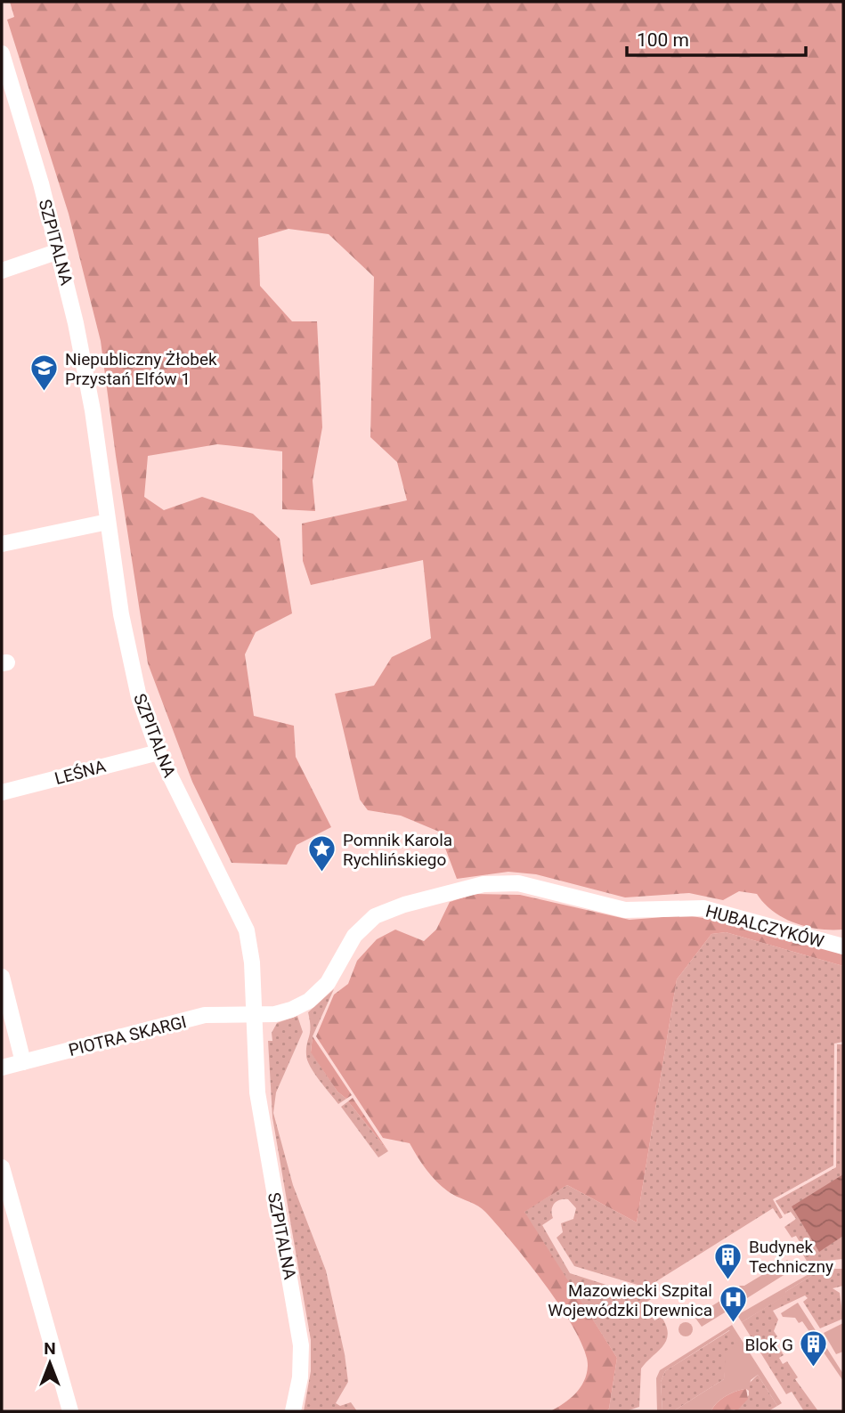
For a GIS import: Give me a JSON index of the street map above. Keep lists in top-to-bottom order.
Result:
{
  "streets": {
    "street": [
      "SZPITALNA",
      "LEŚNA",
      "HUBALCZYKÓW",
      "PIOTRA SKARGI"
    ]
  },
  "crossings": [
    ["SZPITALNA", "LEŚNA"],
    ["SZPITALNA", "HUBALCZYKÓW"],
    ["SZPITALNA", "PIOTRA SKARGI"],
    ["HUBALCZYKÓW", "PIOTRA SKARGI"]
  ],
  "places": {
    "school or university": ["Niepubliczny Żłobek Przystań Elfów 1"],
    "place": ["Pomnik Karola Rychlińskiego"],
    "building": ["Budynek Techniczny", "Blok G"],
    "hospital": ["Mazowiecki Szpital Wojewódzki Drewnica"]
  },
  "scale_bar": "100 m",
  "north": "top"
}
